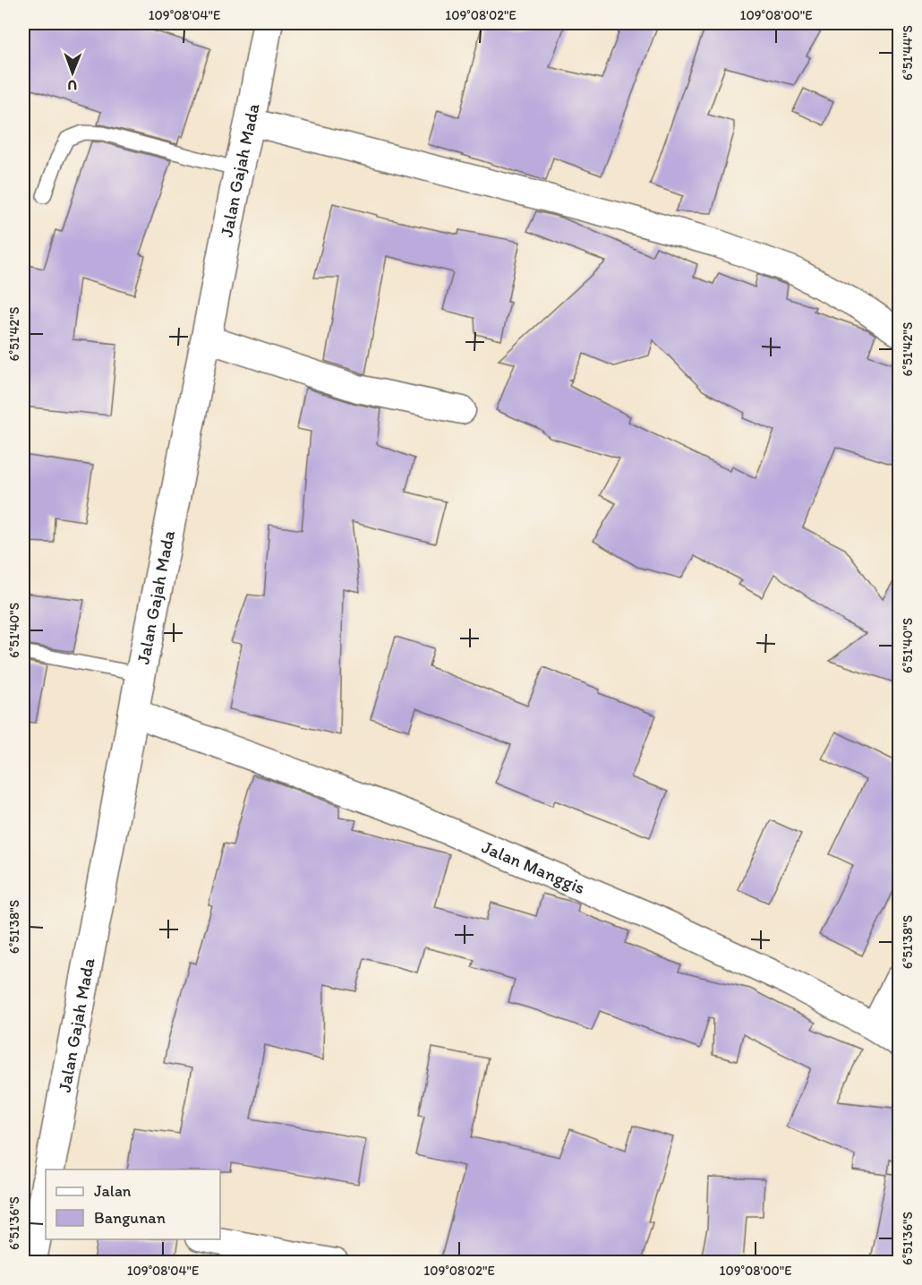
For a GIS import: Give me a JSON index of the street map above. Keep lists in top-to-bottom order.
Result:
{
  "streets": {
    "highway": ["Jalan Gajah Mada"],
    "street": ["Jalan Manggis"]
  },
  "crossings": [
    ["Jalan Gajah Mada", "Jalan Manggis"]
  ],
  "legend": ["Jalan", "Bangunan"],
  "north": "bottom",
  "coordinates": [
    "109°08'04\"E",
    "109°08'02\"E",
    "109°08'00\"E",
    "6°51'44\"S",
    "6°51'42\"S",
    "6°51'40\"S",
    "6°51'38\"S",
    "6°51'36\"S"
  ]
}
